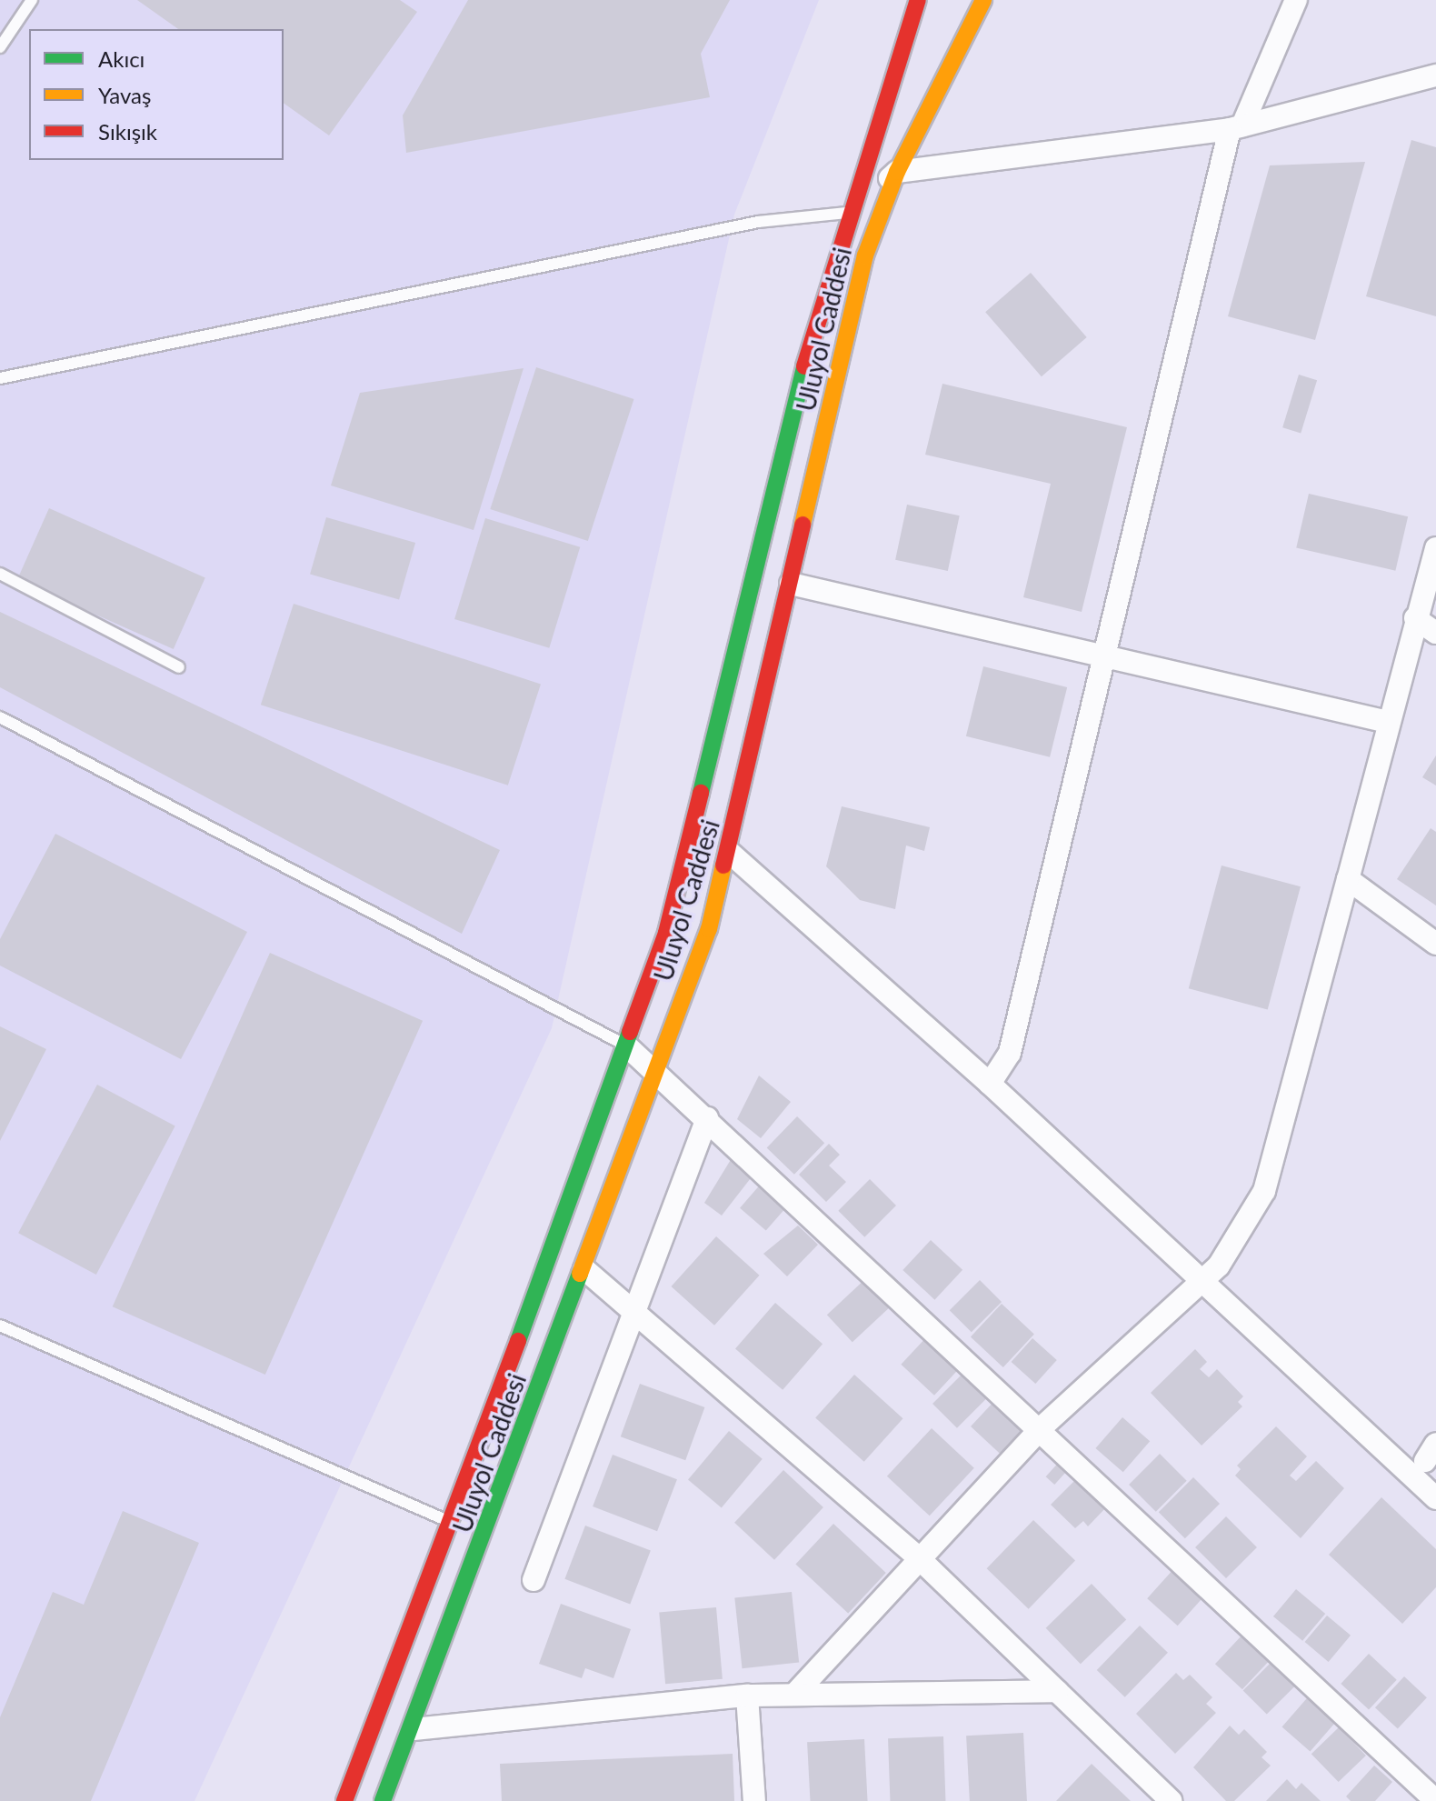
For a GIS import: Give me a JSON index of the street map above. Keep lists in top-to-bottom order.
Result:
{
  "streets": {
    "main road": ["Uluyol Caddesi"]
  },
  "legend": ["Akıcı", "Yavaş", "Sıkışık"]
}
